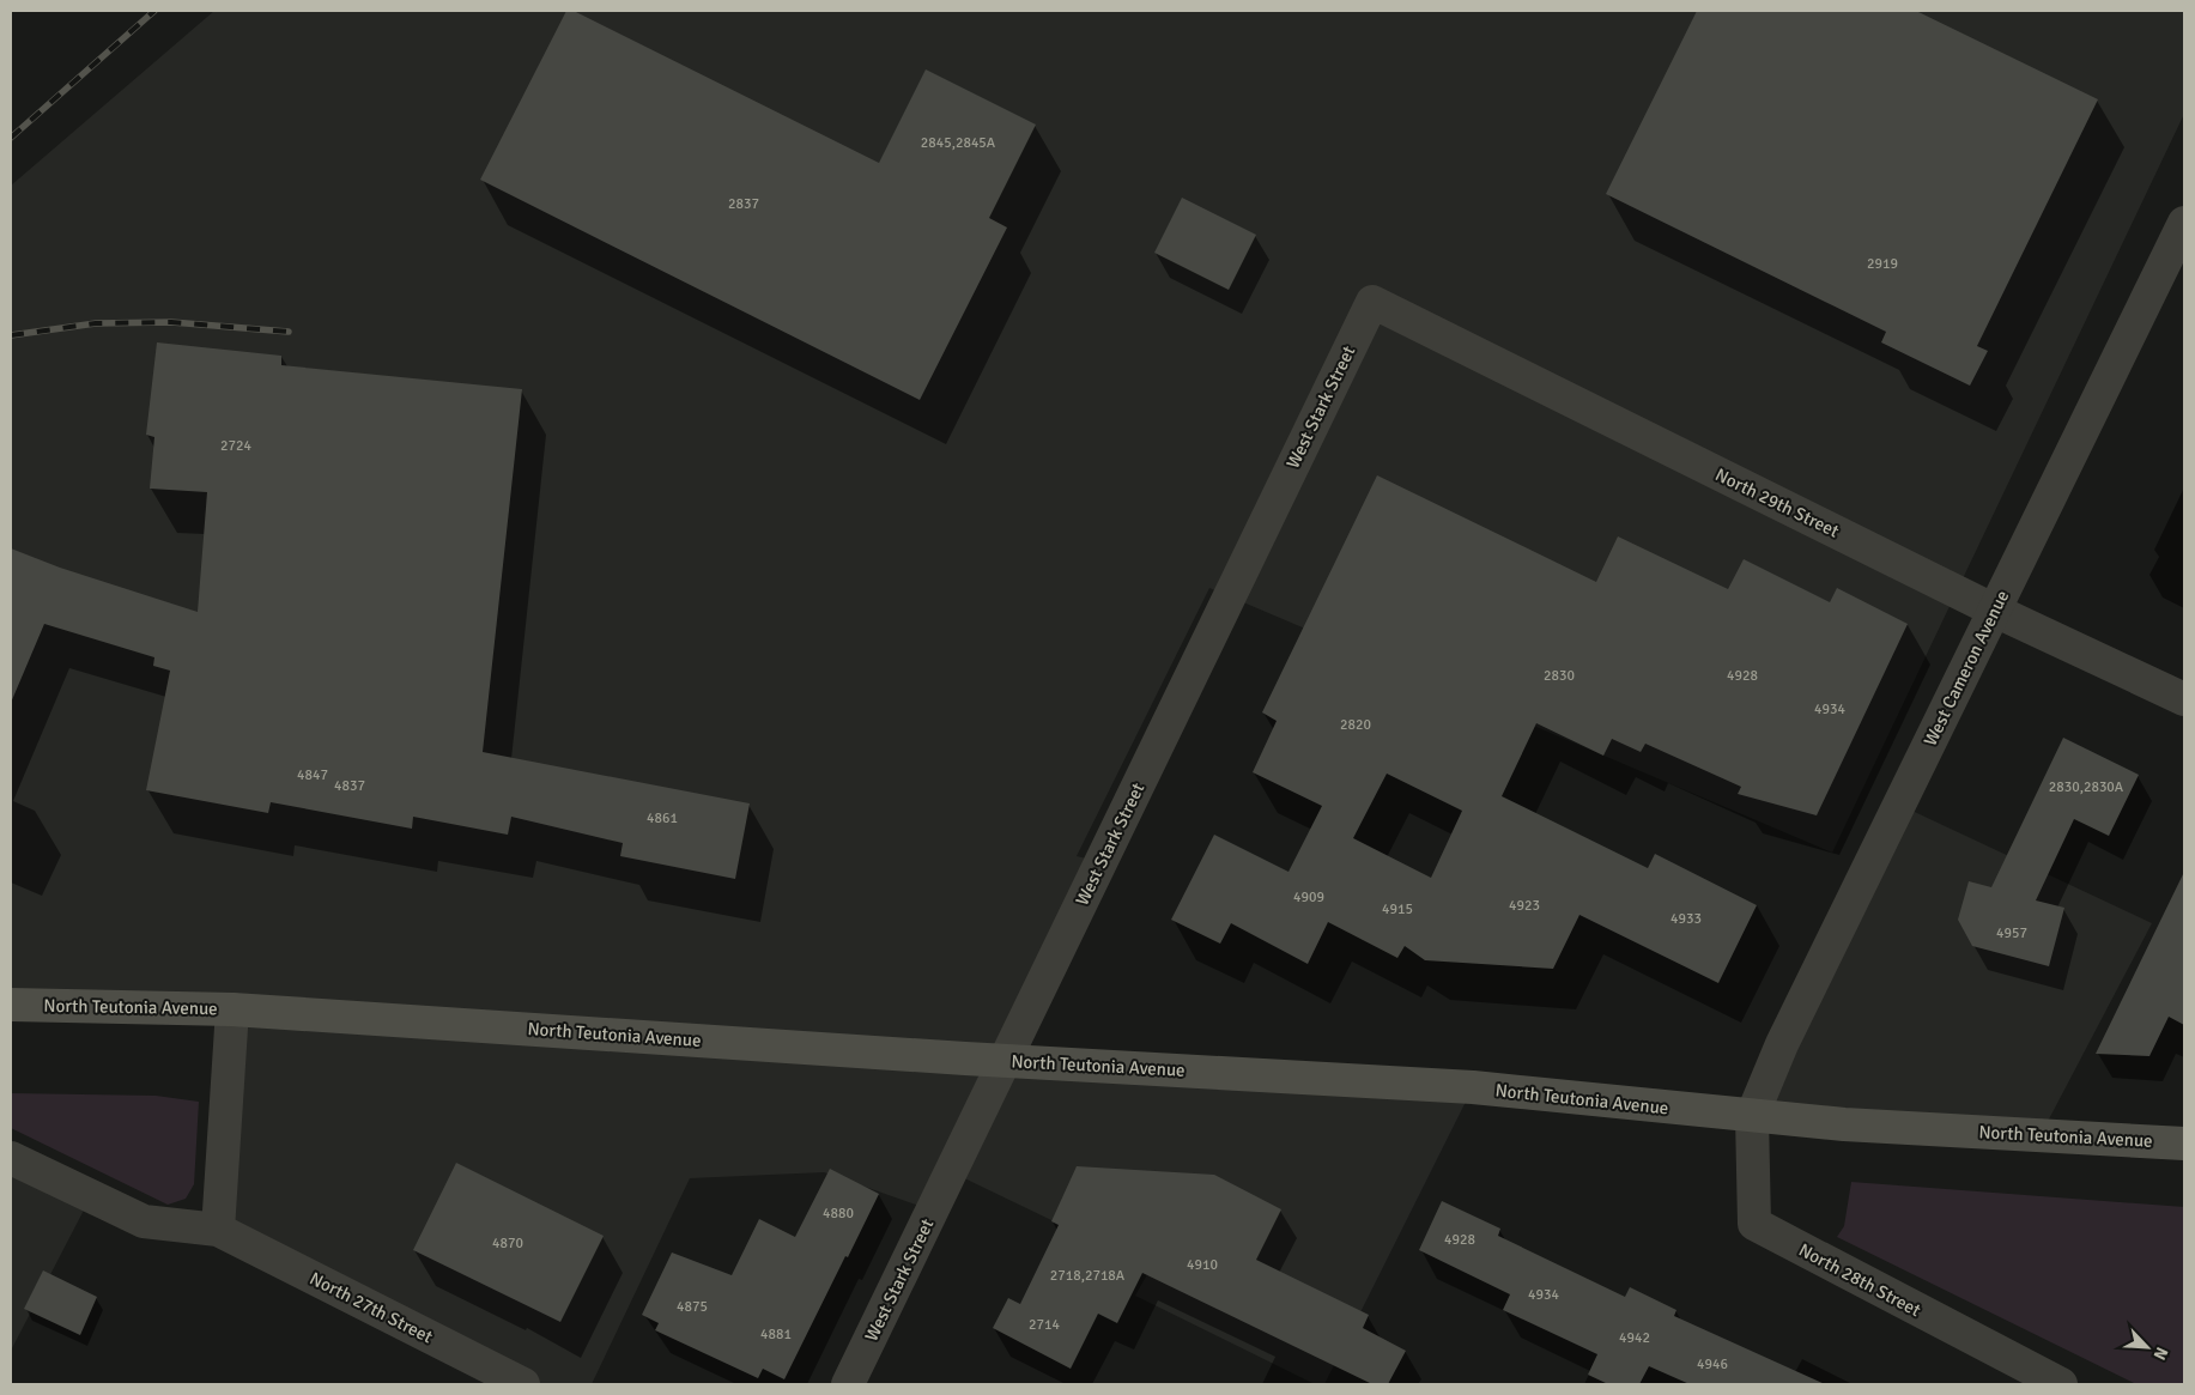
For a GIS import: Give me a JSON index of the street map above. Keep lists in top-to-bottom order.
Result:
{
  "streets": {
    "main road": ["North Teutonia Avenue"],
    "street": [
      "West Stark Street",
      "North 29th Street",
      "West Cameron Avenue",
      "North 28th Street",
      "North 27th Street"
    ]
  },
  "crossings": [
    ["West Stark Street", "North 29th Street"],
    ["West Stark Street", "North Teutonia Avenue"],
    ["North 29th Street", "West Cameron Avenue"],
    ["West Cameron Avenue", "North Teutonia Avenue"],
    ["West Cameron Avenue", "North 28th Street"],
    ["North Teutonia Avenue", "North 28th Street"]
  ],
  "house_numbers": [
    "2845,2845A",
    "2837",
    "2919",
    "2724",
    "2830",
    "4928",
    "4934",
    "2820",
    "4847",
    "4837",
    "2830,2830A",
    "4861",
    "4909",
    "4923",
    "4915",
    "4933",
    "4957",
    "4880",
    "4928",
    "4870",
    "4910",
    "2718,2718A",
    "4934",
    "4875",
    "2714",
    "4881",
    "4942",
    "4946"
  ],
  "north": "bottom right"
}
